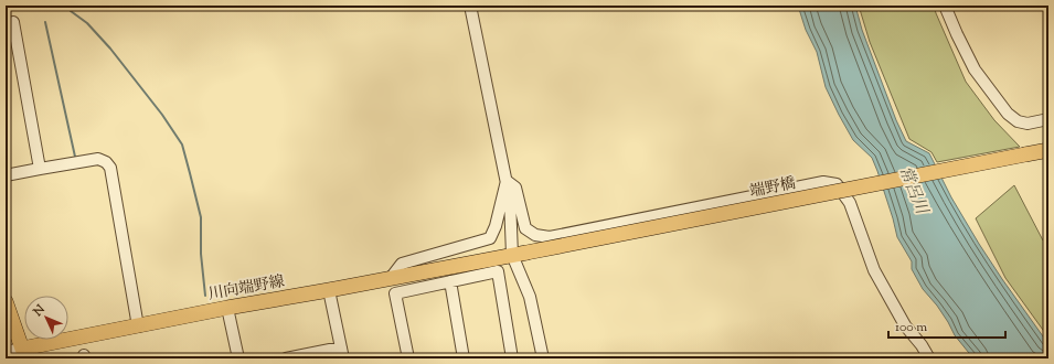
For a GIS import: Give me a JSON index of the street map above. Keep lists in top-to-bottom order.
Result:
{
  "streets": {
    "main road": ["端野橋", "川向端野線"]
  },
  "crossings": [
    ["端野橋", "川向端野線"]
  ],
  "water": ["常呂川"],
  "scale_bar": "100 m",
  "north": "top left"
}
